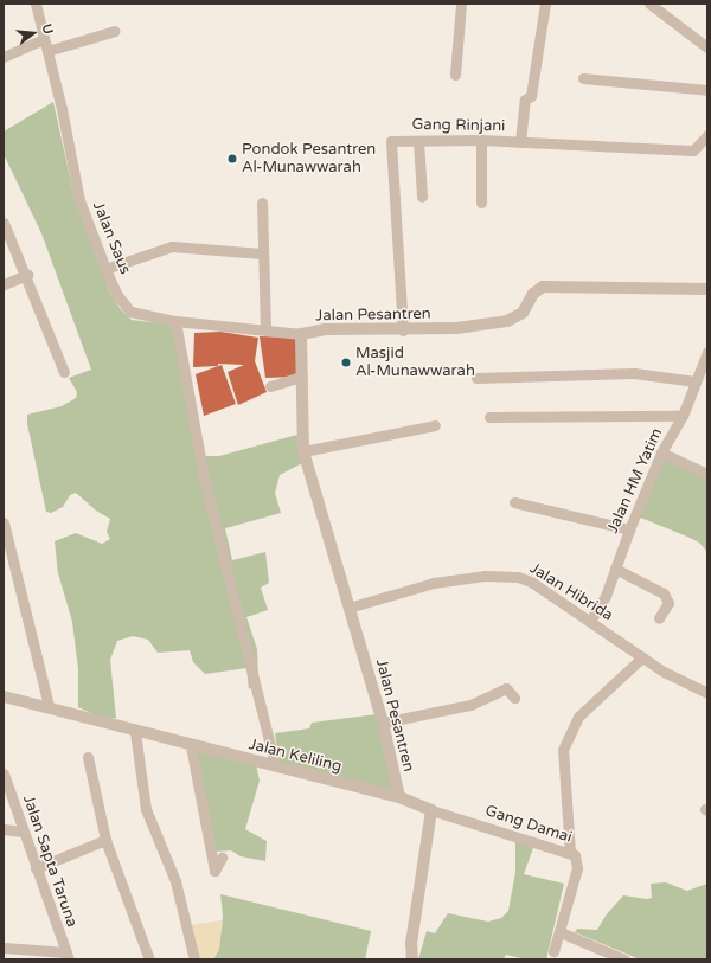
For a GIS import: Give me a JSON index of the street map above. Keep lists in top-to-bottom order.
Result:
{
  "streets": {
    "street": [
      "Gang Rinjani",
      "Jalan Saus",
      "Jalan Pesantren",
      "Jalan HM Yatim",
      "Jalan Hibrida",
      "Jalan Keliling",
      "Gang Damai",
      "Jalan Sapta Taruna"
    ]
  },
  "crossings": [
    ["Gang Rinjani", "Jalan Pesantren"],
    ["Jalan Saus", "Jalan Pesantren"],
    ["Jalan Pesantren", "Jalan Hibrida"],
    ["Jalan Pesantren", "Jalan Keliling"],
    ["Jalan HM Yatim", "Jalan Hibrida"],
    ["Jalan Keliling", "Gang Damai"]
  ],
  "places": ["Pondok Pesantren Al-Munawwarah", "Masjid Al-Munawwarah"],
  "north": "right"
}
